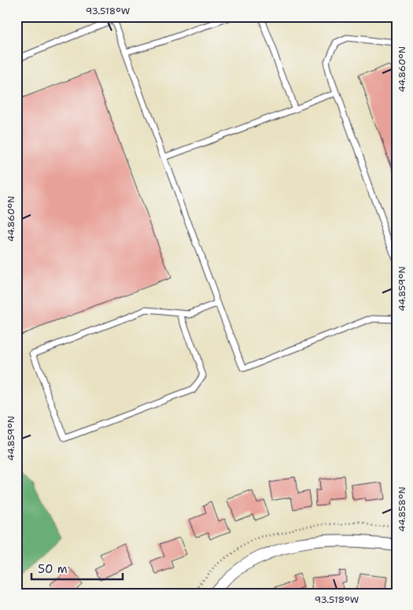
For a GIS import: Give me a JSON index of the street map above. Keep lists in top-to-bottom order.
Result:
{
  "scale_bar": "50 m",
  "coordinates": [
    "93.518°W",
    "44.860°N",
    "44.859°N",
    "44.858°N"
  ]
}
